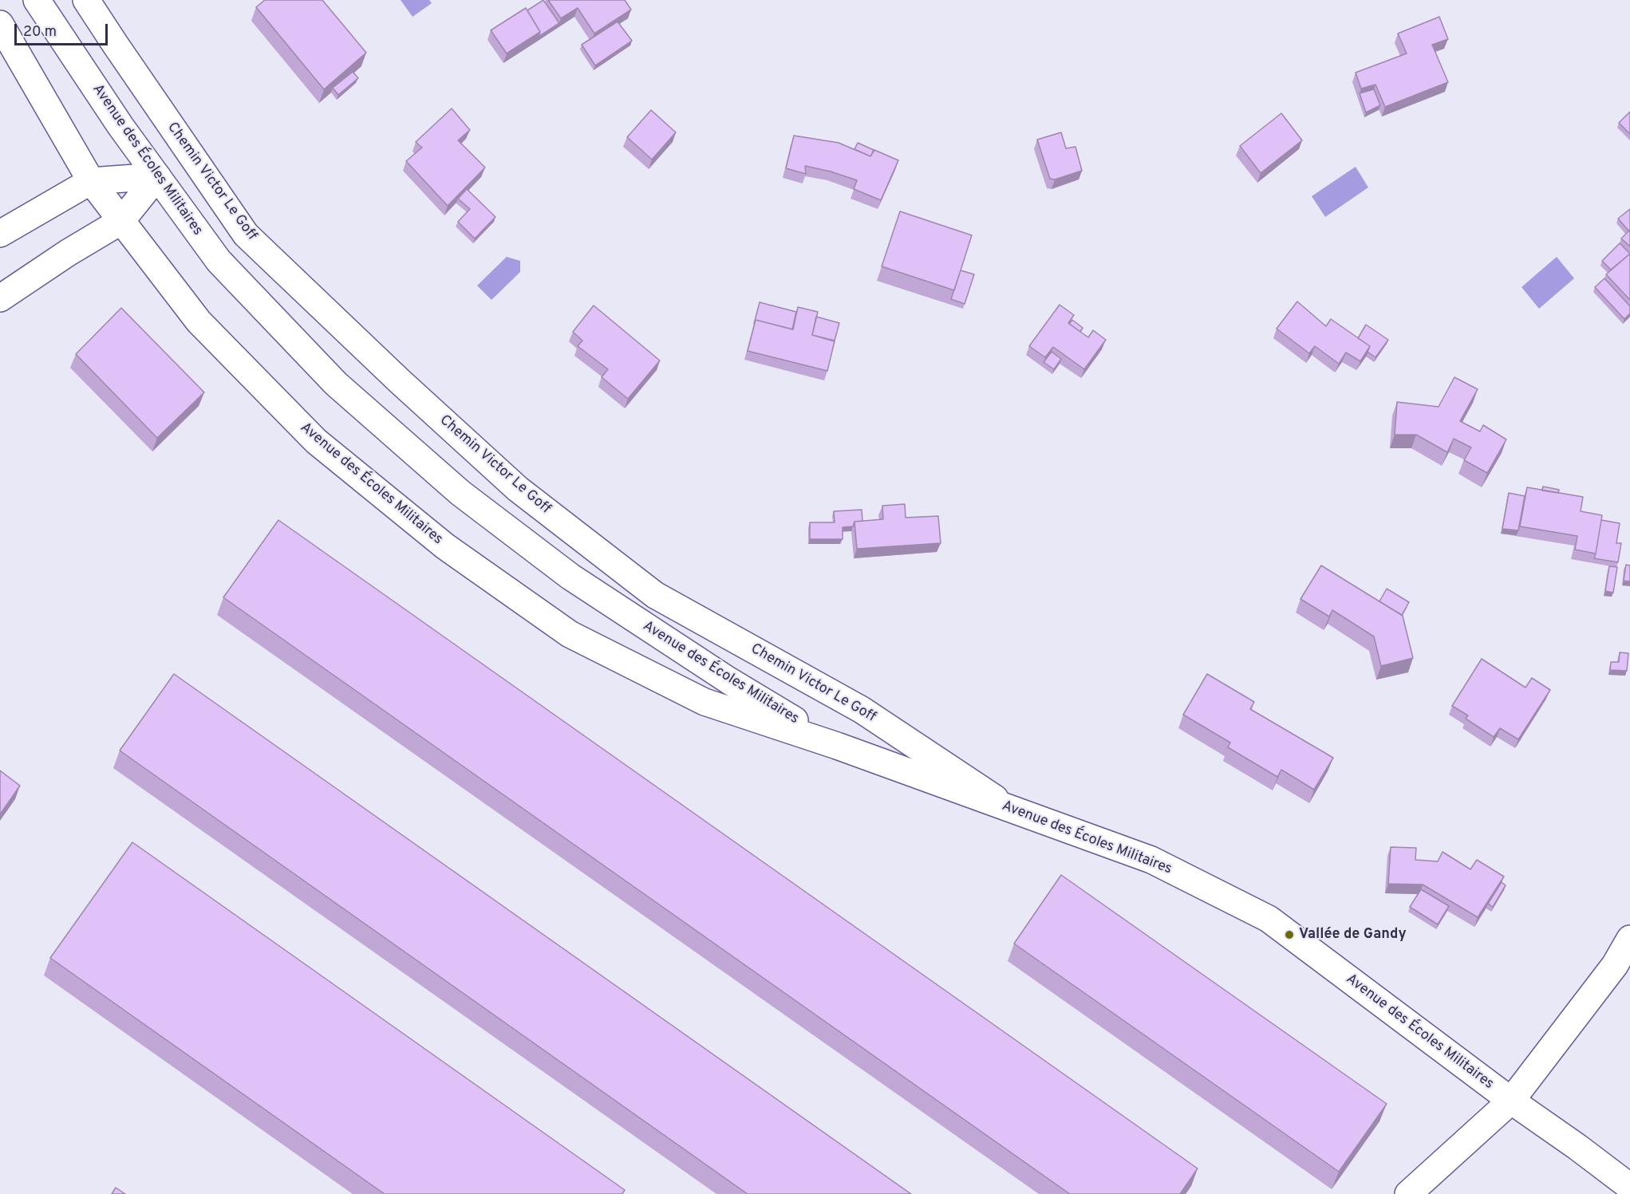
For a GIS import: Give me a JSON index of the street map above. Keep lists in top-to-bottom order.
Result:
{
  "streets": {
    "street": ["Avenue des Écoles Militaires", "Chemin Victor Le Goff"]
  },
  "crossings": [
    ["Avenue des Écoles Militaires", "Chemin Victor Le Goff"]
  ],
  "places": ["Vallée de Gandy"],
  "scale_bar": "20 m"
}
